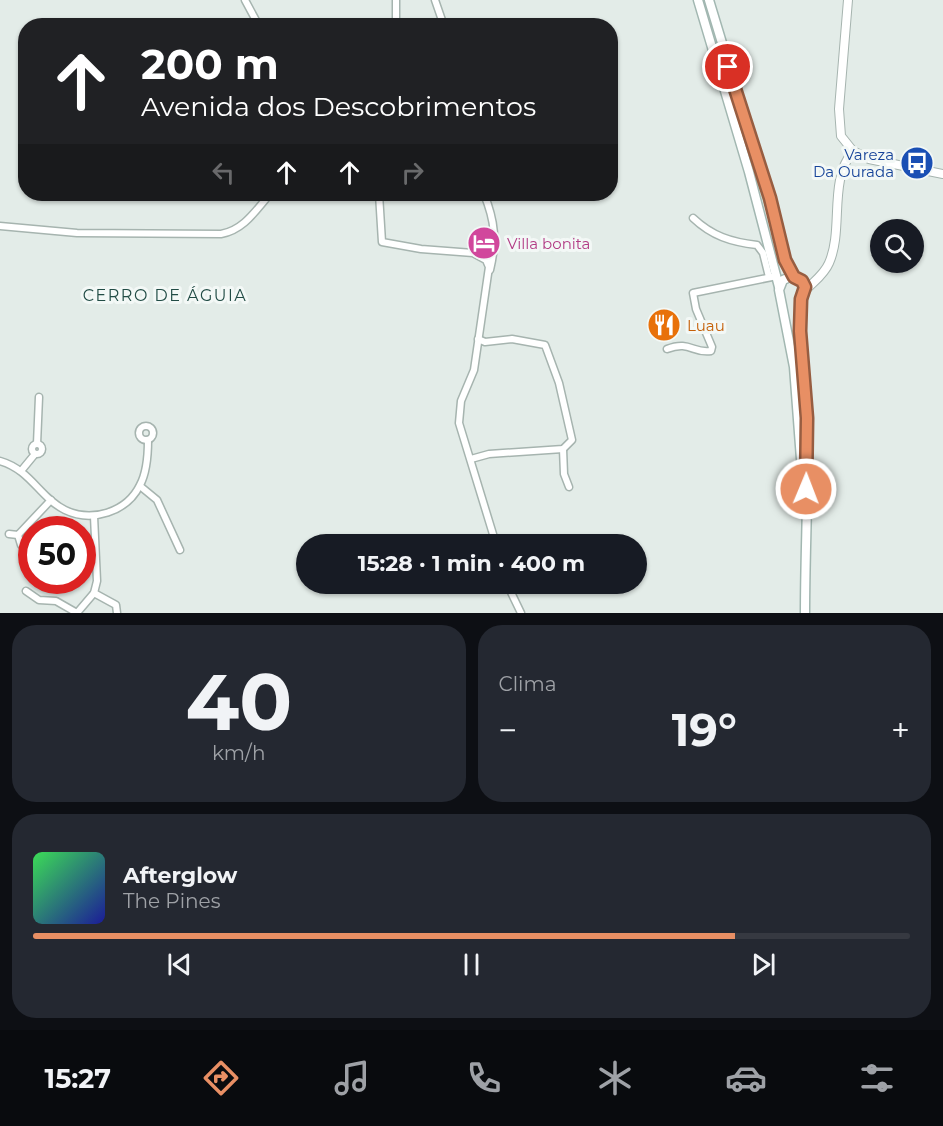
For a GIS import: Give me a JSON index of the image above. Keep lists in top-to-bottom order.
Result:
{
  "districts": ["CERRO DE ÁGUIA"],
  "places": {
    "bus stop": ["Vareza Da Ourada"],
    "hotel": ["Villa bonita"],
    "restaurant": ["Luau"]
  },
  "page": {
    "turn": ["200 m", "Avenida dos Descobrimentos"],
    "limit": "50",
    "trip": "15:28 · 1 min · 400 m",
    "tile": [
      ["40", "km/h"],
      "Clima"
    ],
    "heat": ["−", "19°", "+"],
    "song": ["Afterglow", "The Pines"],
    "tabs": "15:27"
  }
}
